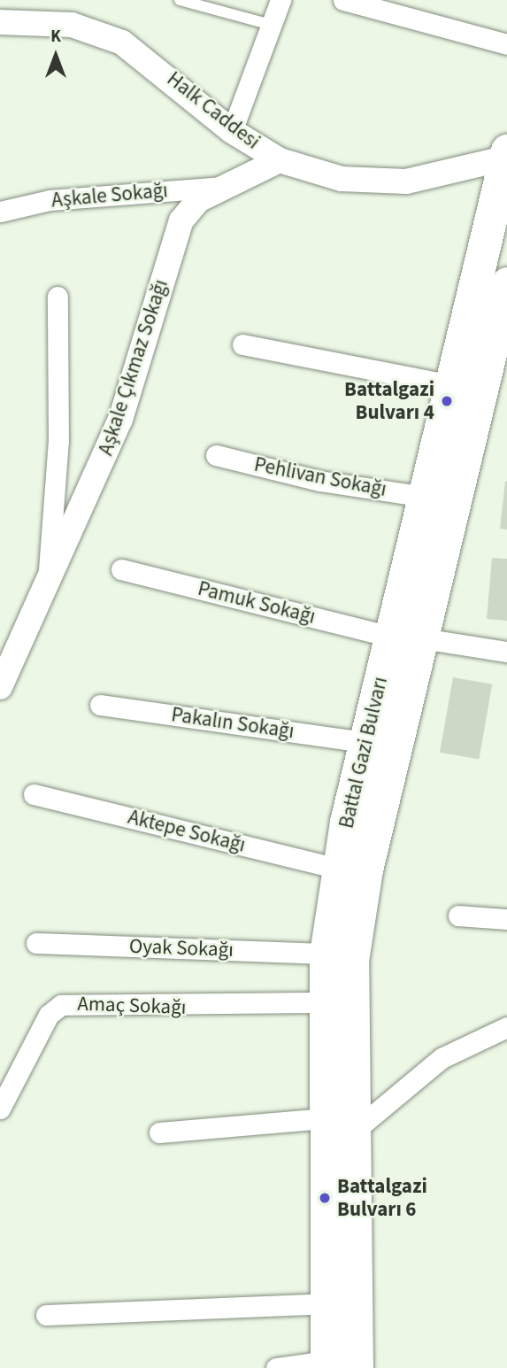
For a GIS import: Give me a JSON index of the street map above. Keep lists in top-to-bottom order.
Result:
{
  "streets": {
    "main road": ["Battal Gazi Bulvarı"],
    "street": [
      "Halk Caddesi",
      "Aşkale Sokağı",
      "Aşkale Çıkmaz Sokağı",
      "Pehlivan Sokağı",
      "Pamuk Sokağı",
      "Pakalın Sokağı",
      "Aktepe Sokağı",
      "Oyak Sokağı",
      "Amaç Sokağı"
    ]
  },
  "crossings": [
    ["Halk Caddesi", "Aşkale Çıkmaz Sokağı"],
    ["Halk Caddesi", "Battal Gazi Bulvarı"],
    ["Aşkale Sokağı", "Aşkale Çıkmaz Sokağı"],
    ["Pehlivan Sokağı", "Battal Gazi Bulvarı"],
    ["Pamuk Sokağı", "Battal Gazi Bulvarı"],
    ["Pakalın Sokağı", "Battal Gazi Bulvarı"],
    ["Battal Gazi Bulvarı", "Aktepe Sokağı"],
    ["Battal Gazi Bulvarı", "Oyak Sokağı"],
    ["Battal Gazi Bulvarı", "Amaç Sokağı"]
  ],
  "places": ["Battalgazi Bulvarı 4", "Battalgazi Bulvarı 6"],
  "north": "top"
}
